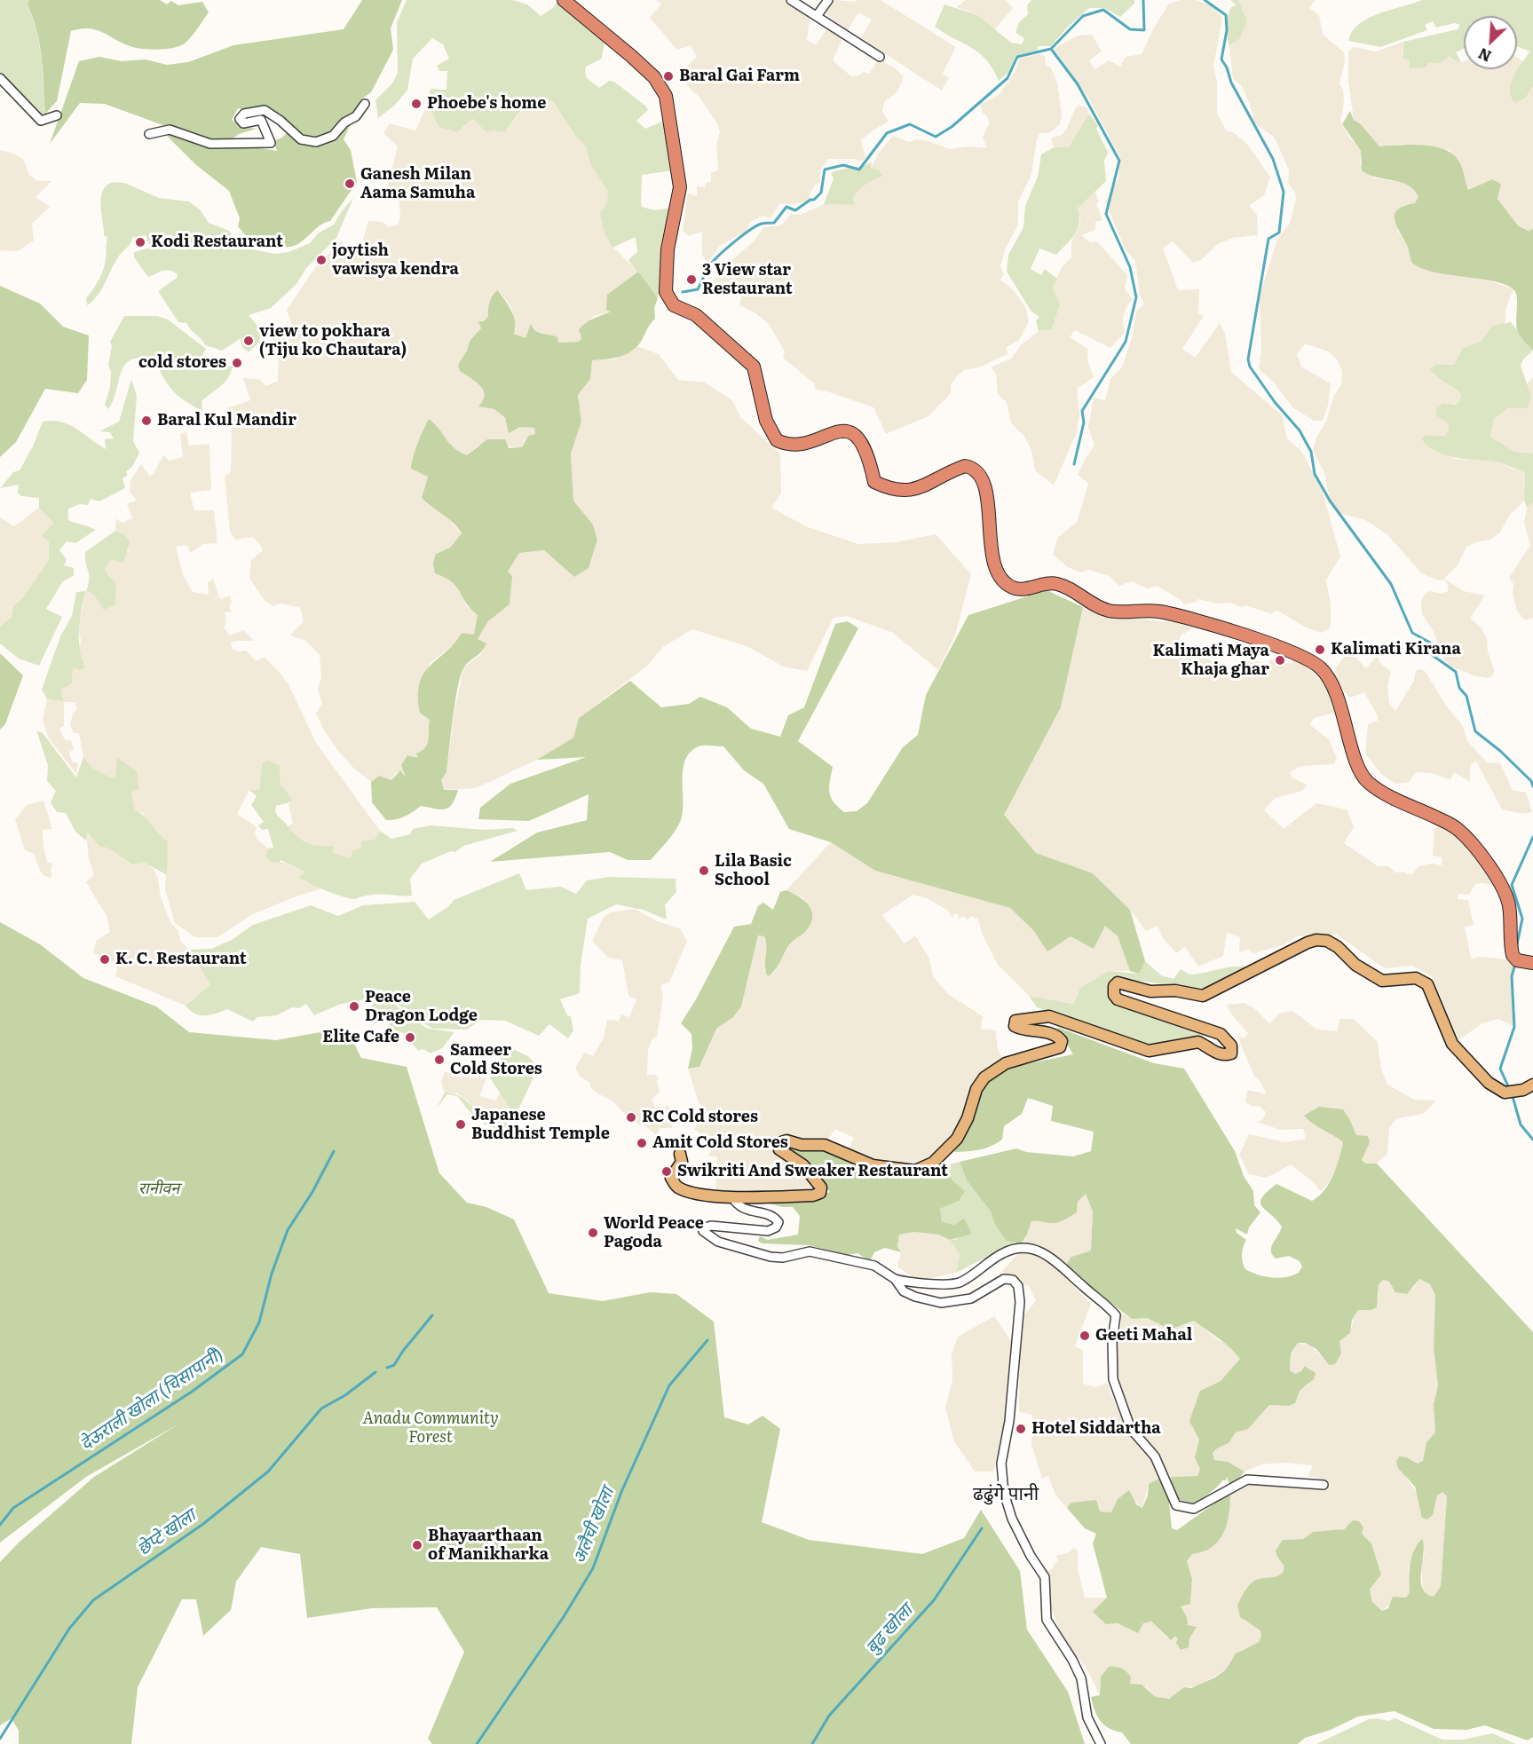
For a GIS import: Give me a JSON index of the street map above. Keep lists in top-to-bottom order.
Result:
{
  "districts": ["ढढुंगे पानी"],
  "water": [
    "देऊराली खोला (चिसापानी)",
    "अलैची खोला",
    "छेप्टे खोला",
    "बुढ खोला"
  ],
  "parks": ["रानीवन", "Anadu Community Forest"],
  "places": [
    "Baral Gai Farm",
    "Phoebe's home",
    "Ganesh Milan Aama Samuha",
    "Kodi Restaurant",
    "joytish vawisya kendra",
    "3 View star Restaurant",
    "view to pokhara (Tiju ko Chautara)",
    "cold stores",
    "Baral Kul Mandir",
    "Kalimati Kirana",
    "Kalimati Maya Khaja ghar",
    "Lila Basic School",
    "K. C. Restaurant",
    "Peace Dragon Lodge",
    "Elite Cafe",
    "Sameer Cold Stores",
    "RC Cold stores",
    "Japanese Buddhist Temple",
    "Amit Cold Stores",
    "Swikriti And Sweaker Restaurant",
    "World Peace Pagoda",
    "Geeti Mahal",
    "Hotel Siddartha",
    "Bhayaarthaan of Manikharka"
  ],
  "north": "bottom left"
}
